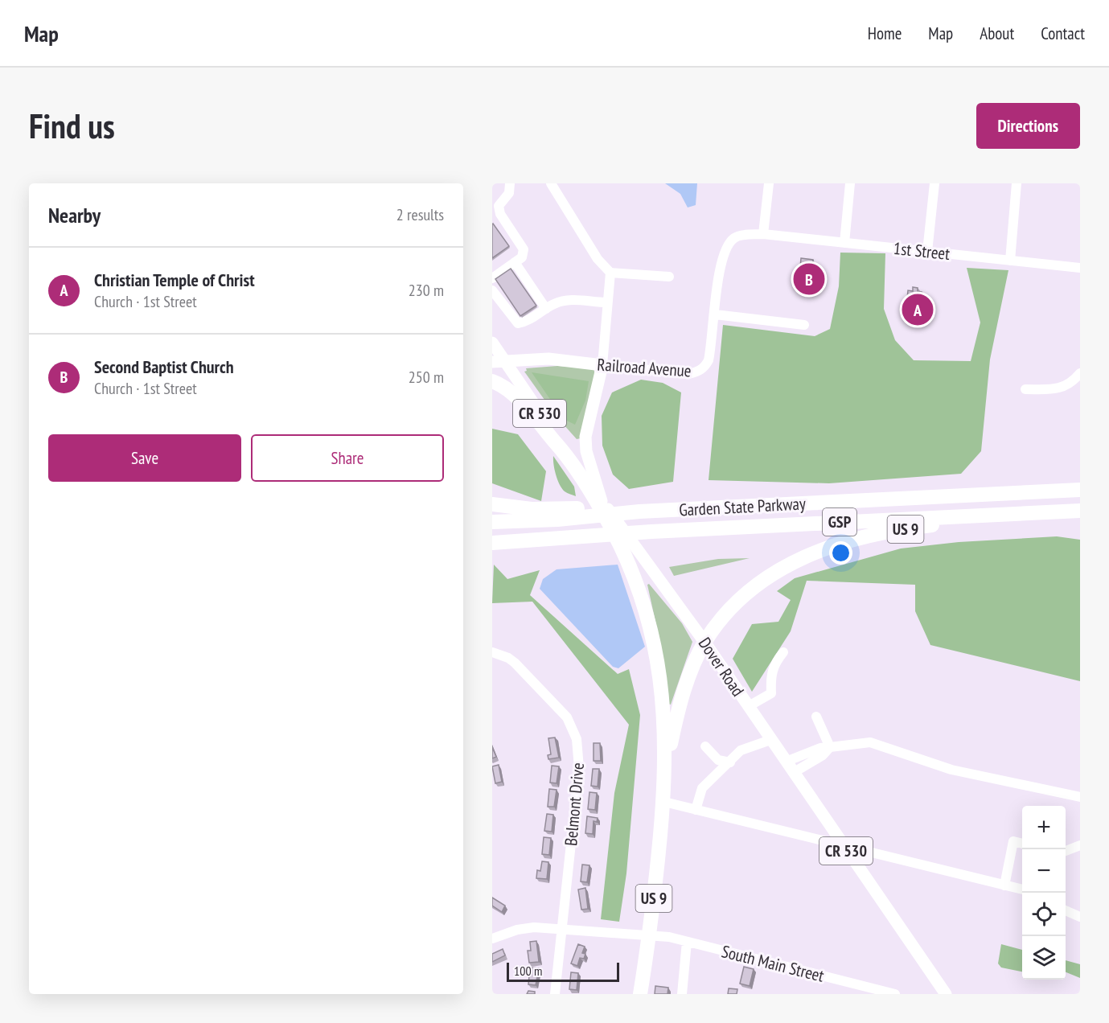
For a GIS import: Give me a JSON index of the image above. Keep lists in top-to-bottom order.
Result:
{
  "streets": {
    "highway": ["Garden State Parkway", "GSP", "US 9"],
    "main road": ["Railroad Avenue", "CR 530", "Dover Road"],
    "street": ["1st Street", "Belmont Drive", "South Main Street"]
  },
  "crossings": [
    ["1st Street", "Railroad Avenue"],
    ["Railroad Avenue", "Dover Road"],
    ["Garden State Parkway", "US 9"],
    ["US 9", "Dover Road"],
    ["US 9", "South Main Street"],
    ["Belmont Drive", "South Main Street"]
  ],
  "scale_bar": "100 m",
  "page": {
    "header": "Map",
    "nav": [
      "Home",
      "Map",
      "About",
      "Contact"
    ],
    "buttons": [
      "Directions",
      ["Save", "Share"]
    ],
    "title": "Find us",
    "heading": ["Nearby", "2 results"],
    "list": [
      {
        "mark": "A",
        "name": "Christian Temple of Christ",
        "note": "Church · 1st Street",
        "value": "230 m"
      },
      {
        "mark": "B",
        "name": "Second Baptist Church",
        "note": "Church · 1st Street",
        "value": "250 m"
      }
    ],
    "pins": ["B", "A"],
    "map_buttons": ["+", "−"],
    "scale": "100 m"
  }
}
